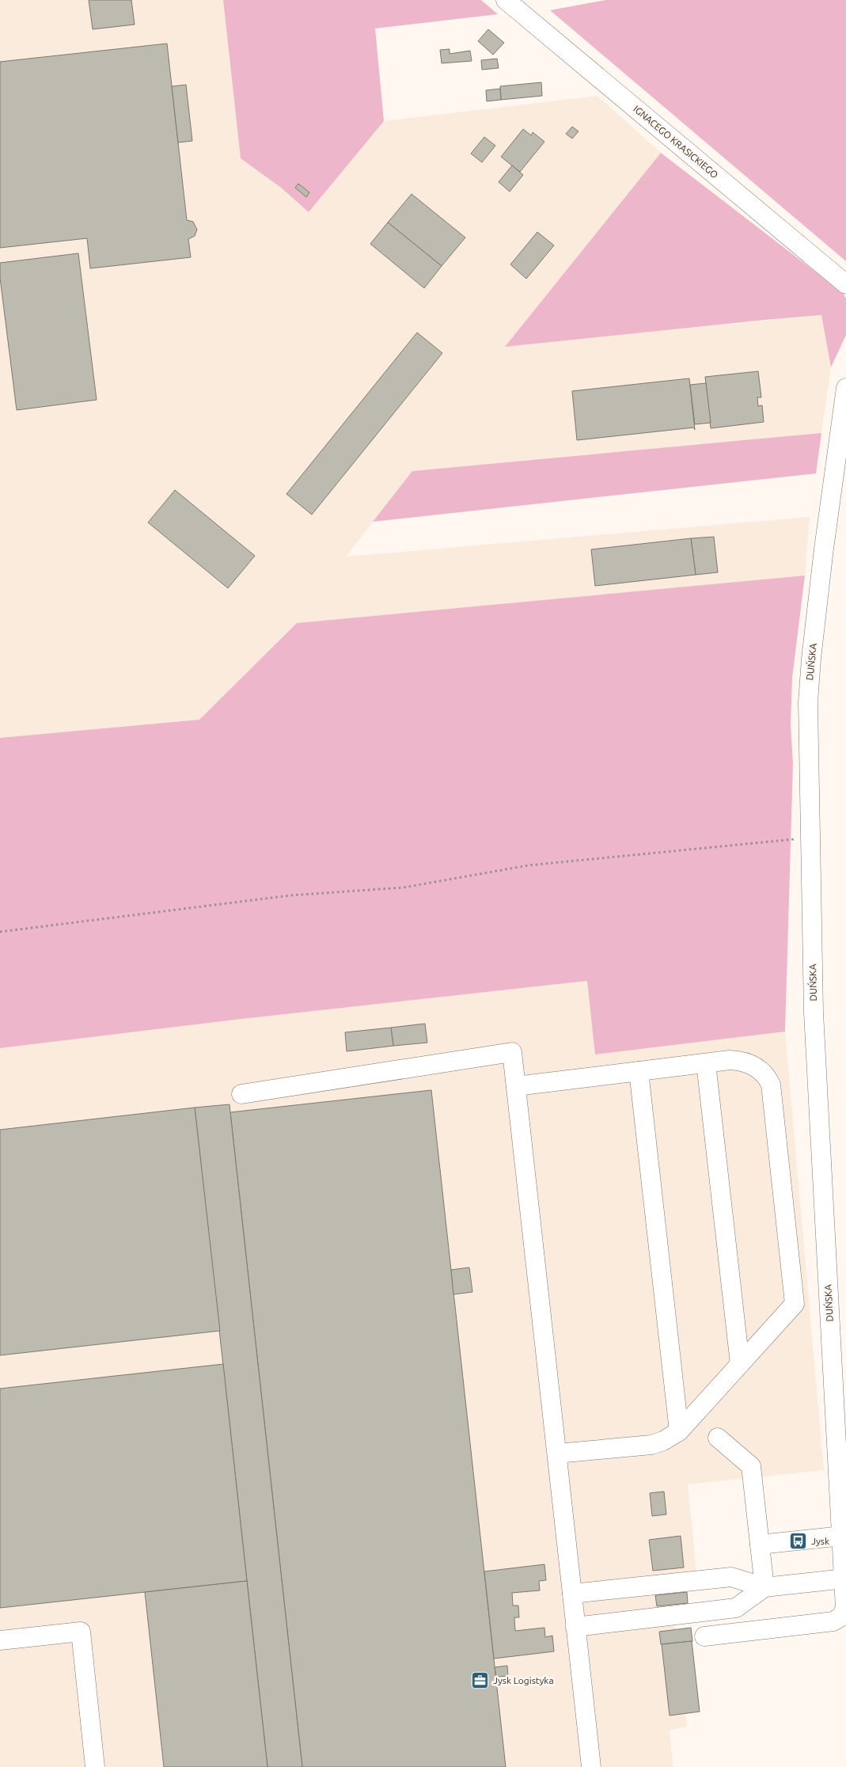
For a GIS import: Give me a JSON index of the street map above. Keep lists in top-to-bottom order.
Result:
{
  "streets": {
    "street": ["IGNACEGO KRASICKIEGO", "DUŃSKA"]
  },
  "places": {
    "bus stop": ["Jysk"],
    "office": ["Jysk Logistyka"]
  }
}
